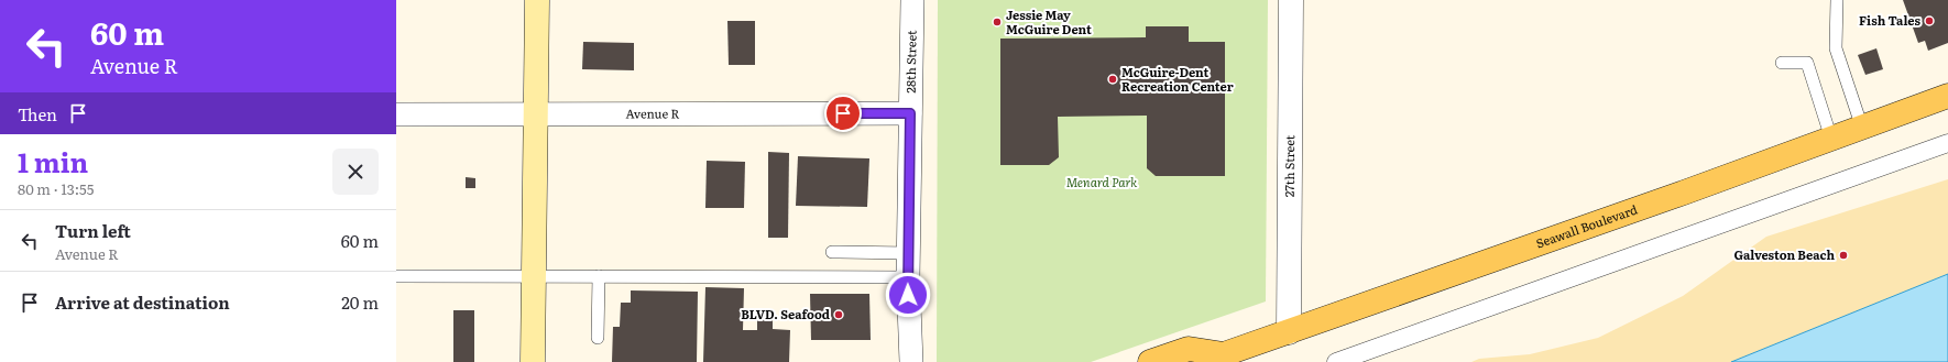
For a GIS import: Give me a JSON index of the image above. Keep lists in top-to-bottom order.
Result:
{
  "streets": {
    "main road": ["Seawall Boulevard"],
    "street": ["28th Street", "Avenue R", "27th Street"]
  },
  "crossings": [
    ["28th Street", "Avenue R"],
    ["27th Street", "Seawall Boulevard"]
  ],
  "parks": ["Menard Park"],
  "places": [
    "Fish Tales",
    "Jessie May McGuire Dent",
    "McGuire-Dent Recreation Center",
    "Galveston Beach",
    "BLVD. Seafood"
  ],
  "page": {
    "turn": ["60 m", "Avenue R"],
    "then": "Then",
    "heading": ["1 min", "80 m · 13:55"],
    "list": [
      {
        "name": "Turn left",
        "note": "Avenue R",
        "value": "60 m"
      },
      {
        "name": "Arrive at destination",
        "value": "20 m"
      }
    ]
  }
}
